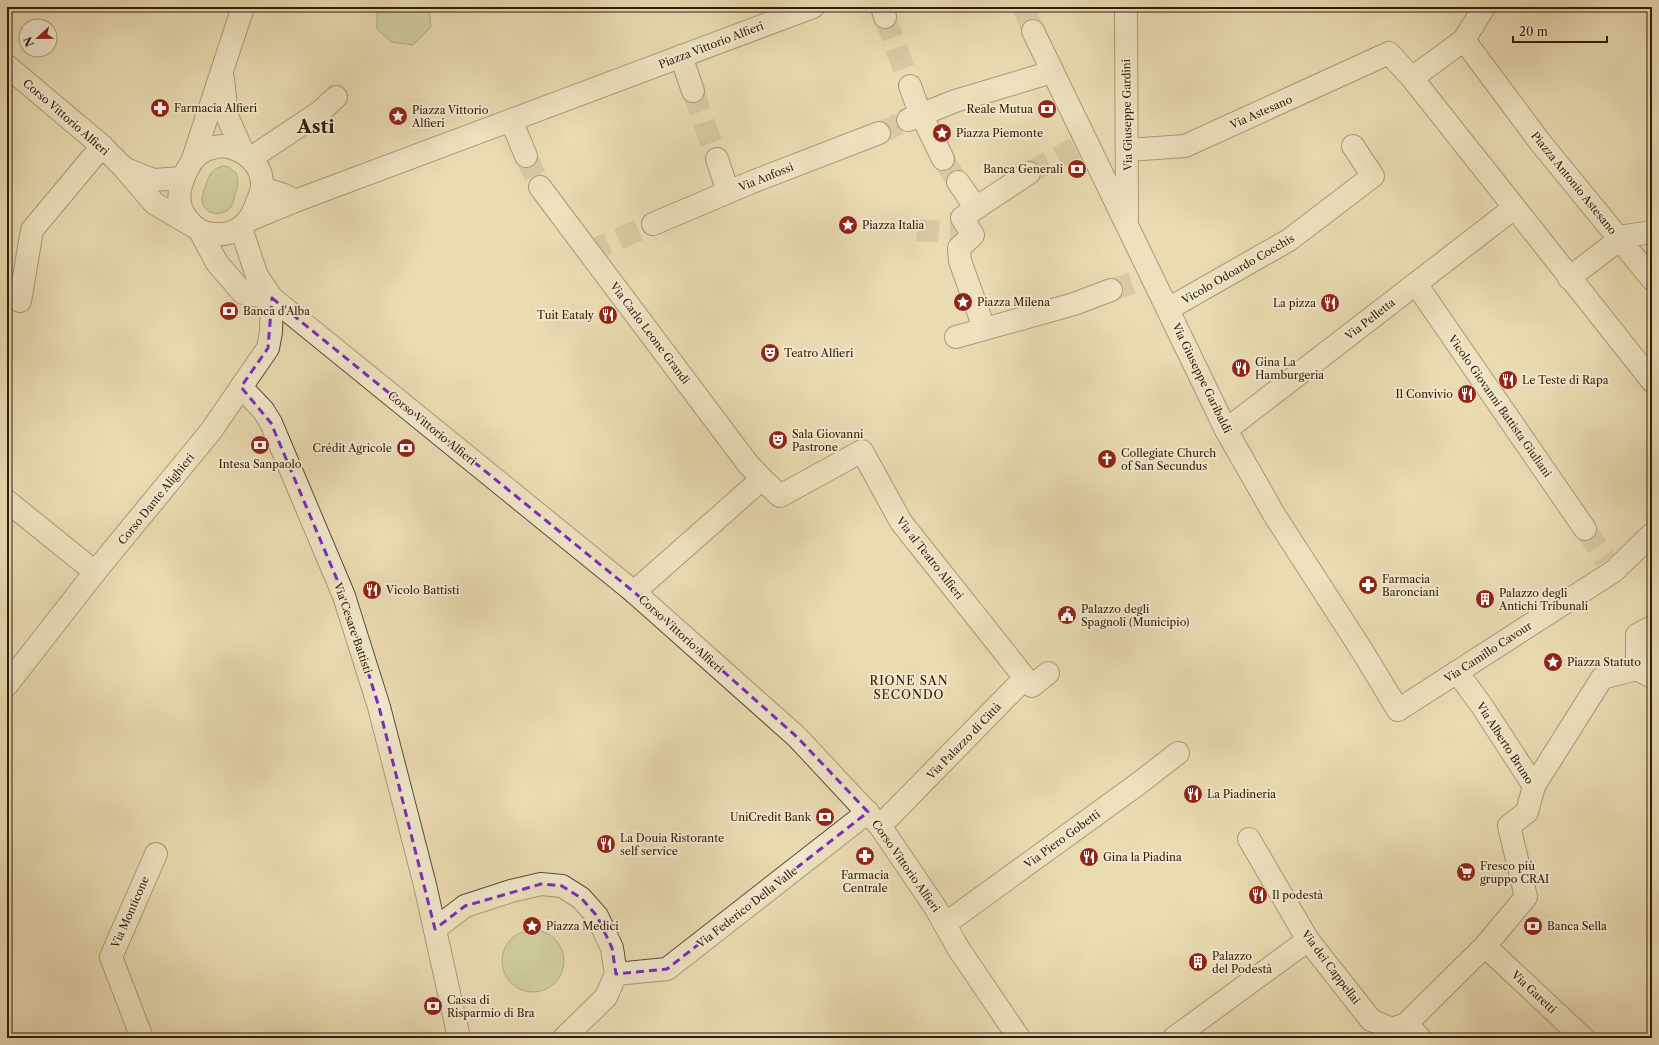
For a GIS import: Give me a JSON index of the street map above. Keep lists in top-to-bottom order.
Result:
{
  "streets": {
    "street": [
      "Piazza Vittorio Alfieri",
      "Via Astesano",
      "Via Giuseppe Gardini",
      "Corso Vittorio Alfieri",
      "Via Anfossi",
      "Piazza Antonio Astesano",
      "Vicolo Odoardo Cocchis",
      "Via Pelletta",
      "Via Carlo Leone Grandi",
      "Via Giuseppe Garibaldi",
      "Vicolo Giovanni Battista Giuliani",
      "Corso Dante Alighieri",
      "Via al Teatro Alfieri",
      "Via Cesare Battisti",
      "Via Camillo Cavour",
      "Via Palazzo di Città",
      "Via Alberto Bruno",
      "Via Piero Gobetti",
      "Via Federico Della Valle",
      "Via Monticone",
      "Via dei Cappellai",
      "Via Garetti"
    ]
  },
  "crossings": [
    ["Piazza Vittorio Alfieri", "Corso Vittorio Alfieri"],
    ["Via Astesano", "Via Giuseppe Gardini"],
    ["Via Giuseppe Gardini", "Via Giuseppe Garibaldi"],
    ["Corso Vittorio Alfieri", "Corso Dante Alighieri"],
    ["Corso Vittorio Alfieri", "Via Palazzo di Città"],
    ["Corso Vittorio Alfieri", "Via Piero Gobetti"],
    ["Corso Vittorio Alfieri", "Via Federico Della Valle"],
    ["Vicolo Odoardo Cocchis", "Via Giuseppe Garibaldi"],
    ["Via Pelletta", "Via Giuseppe Garibaldi"],
    ["Via Pelletta", "Vicolo Giovanni Battista Giuliani"],
    ["Via Carlo Leone Grandi", "Via al Teatro Alfieri"],
    ["Via Giuseppe Garibaldi", "Via Camillo Cavour"],
    ["Corso Dante Alighieri", "Via Cesare Battisti"],
    ["Via al Teatro Alfieri", "Via Palazzo di Città"],
    ["Via Camillo Cavour", "Via Alberto Bruno"],
    ["Via Palazzo di Città", "Via Federico Della Valle"],
    ["Via Alberto Bruno", "Via dei Cappellai"],
    ["Via Alberto Bruno", "Via Garetti"]
  ],
  "districts": ["Asti", "RIONE SAN SECONDO"],
  "places": {
    "pharmacy": ["Farmacia Alfieri", "Farmacia Baronciani", "Farmacia Centrale"],
    "bank": [
      "Reale Mutua",
      "Banca Generali",
      "Banca d'Alba",
      "Intesa Sanpaolo",
      "Crédit Agricole",
      "UniCredit Bank",
      "Banca Sella",
      "Cassa di Risparmio di Bra"
    ],
    "place": [
      "Piazza Vittorio Alfieri",
      "Piazza Piemonte",
      "Piazza Italia",
      "Piazza Milena",
      "Piazza Statuto",
      "Piazza Medici"
    ],
    "restaurant": [
      "La pizza",
      "Tuit Eataly",
      "Gina La Hamburgeria",
      "Le Teste di Rapa",
      "Il Convivio",
      "Vicolo Battisti",
      "La Piadineria",
      "La Douia Ristorante self service",
      "Gina la Piadina",
      "Il podestà"
    ],
    "theatre": ["Teatro Alfieri", "Sala Giovanni Pastrone"],
    "church": ["Collegiate Church of San Secundus"],
    "building": ["Palazzo degli Antichi Tribunali", "Palazzo del Podestà"],
    "public building": ["Palazzo degli Spagnoli (Municipio)"],
    "supermarket": ["Fresco più gruppo CRAI"]
  },
  "scale_bar": "20 m",
  "north": "left"
}
